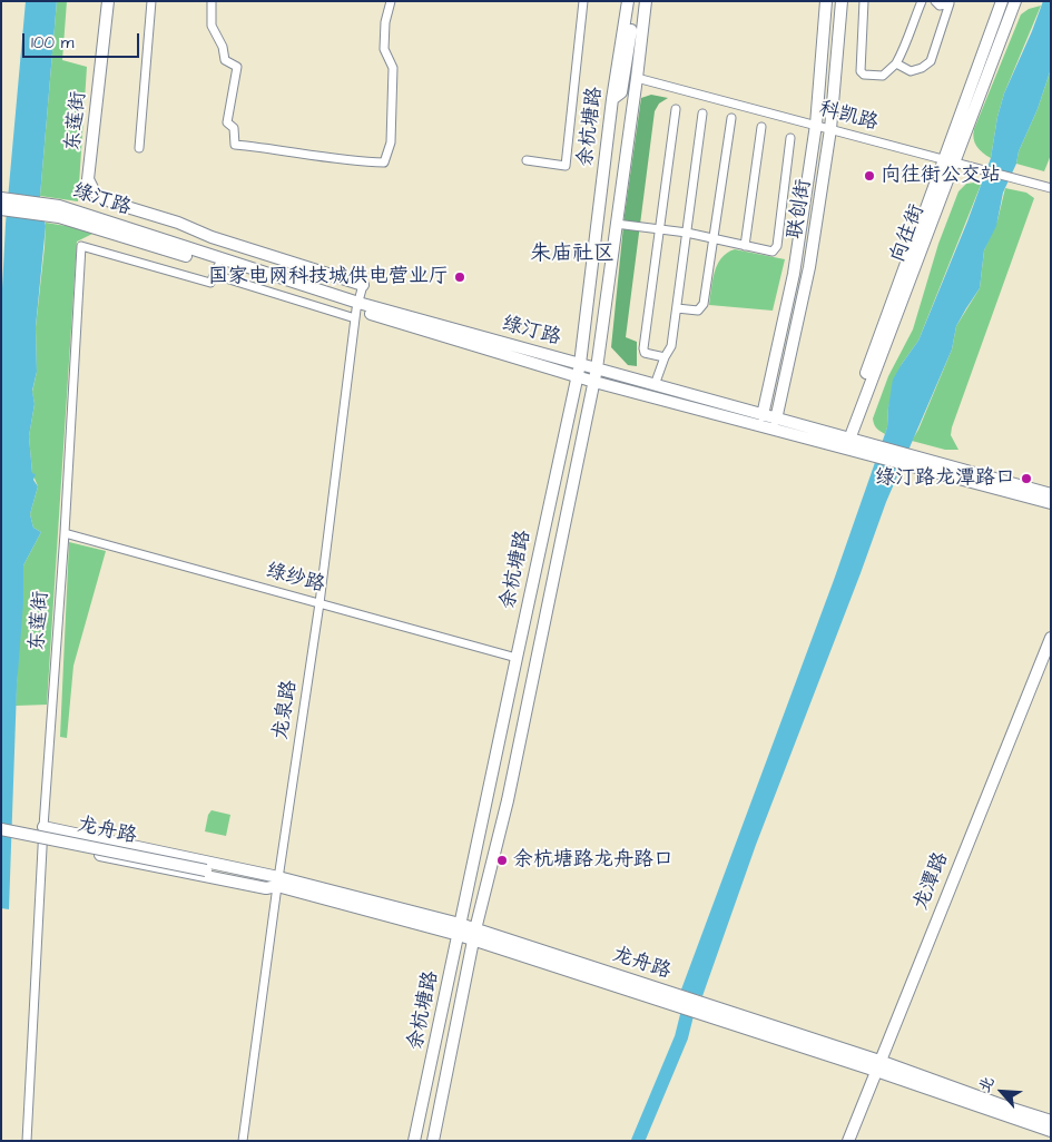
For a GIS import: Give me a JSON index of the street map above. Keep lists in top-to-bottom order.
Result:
{
  "streets": {
    "street": [
      "科凯路",
      "东莲街",
      "余杭塘路",
      "绿汀路",
      "联创街",
      "向往街",
      "绿纱路",
      "龙泉路",
      "龙舟路",
      "龙潭路"
    ]
  },
  "crossings": [
    ["科凯路", "余杭塘路"],
    ["科凯路", "联创街"],
    ["科凯路", "向往街"],
    ["东莲街", "绿汀路"],
    ["东莲街", "绿纱路"],
    ["东莲街", "龙泉路"],
    ["东莲街", "龙舟路"],
    ["余杭塘路", "绿汀路"],
    ["余杭塘路", "绿纱路"],
    ["余杭塘路", "龙舟路"],
    ["绿汀路", "联创街"],
    ["绿汀路", "向往街"],
    ["绿汀路", "龙泉路"],
    ["绿纱路", "龙泉路"],
    ["龙泉路", "龙舟路"],
    ["龙舟路", "龙潭路"]
  ],
  "districts": ["朱庙社区"],
  "places": [
    "向往街公交站",
    "国家电网科技城供电营业厅",
    "绿汀路龙潭路口",
    "余杭塘路龙舟路口"
  ],
  "scale_bar": "100 m",
  "north": "top left"
}
